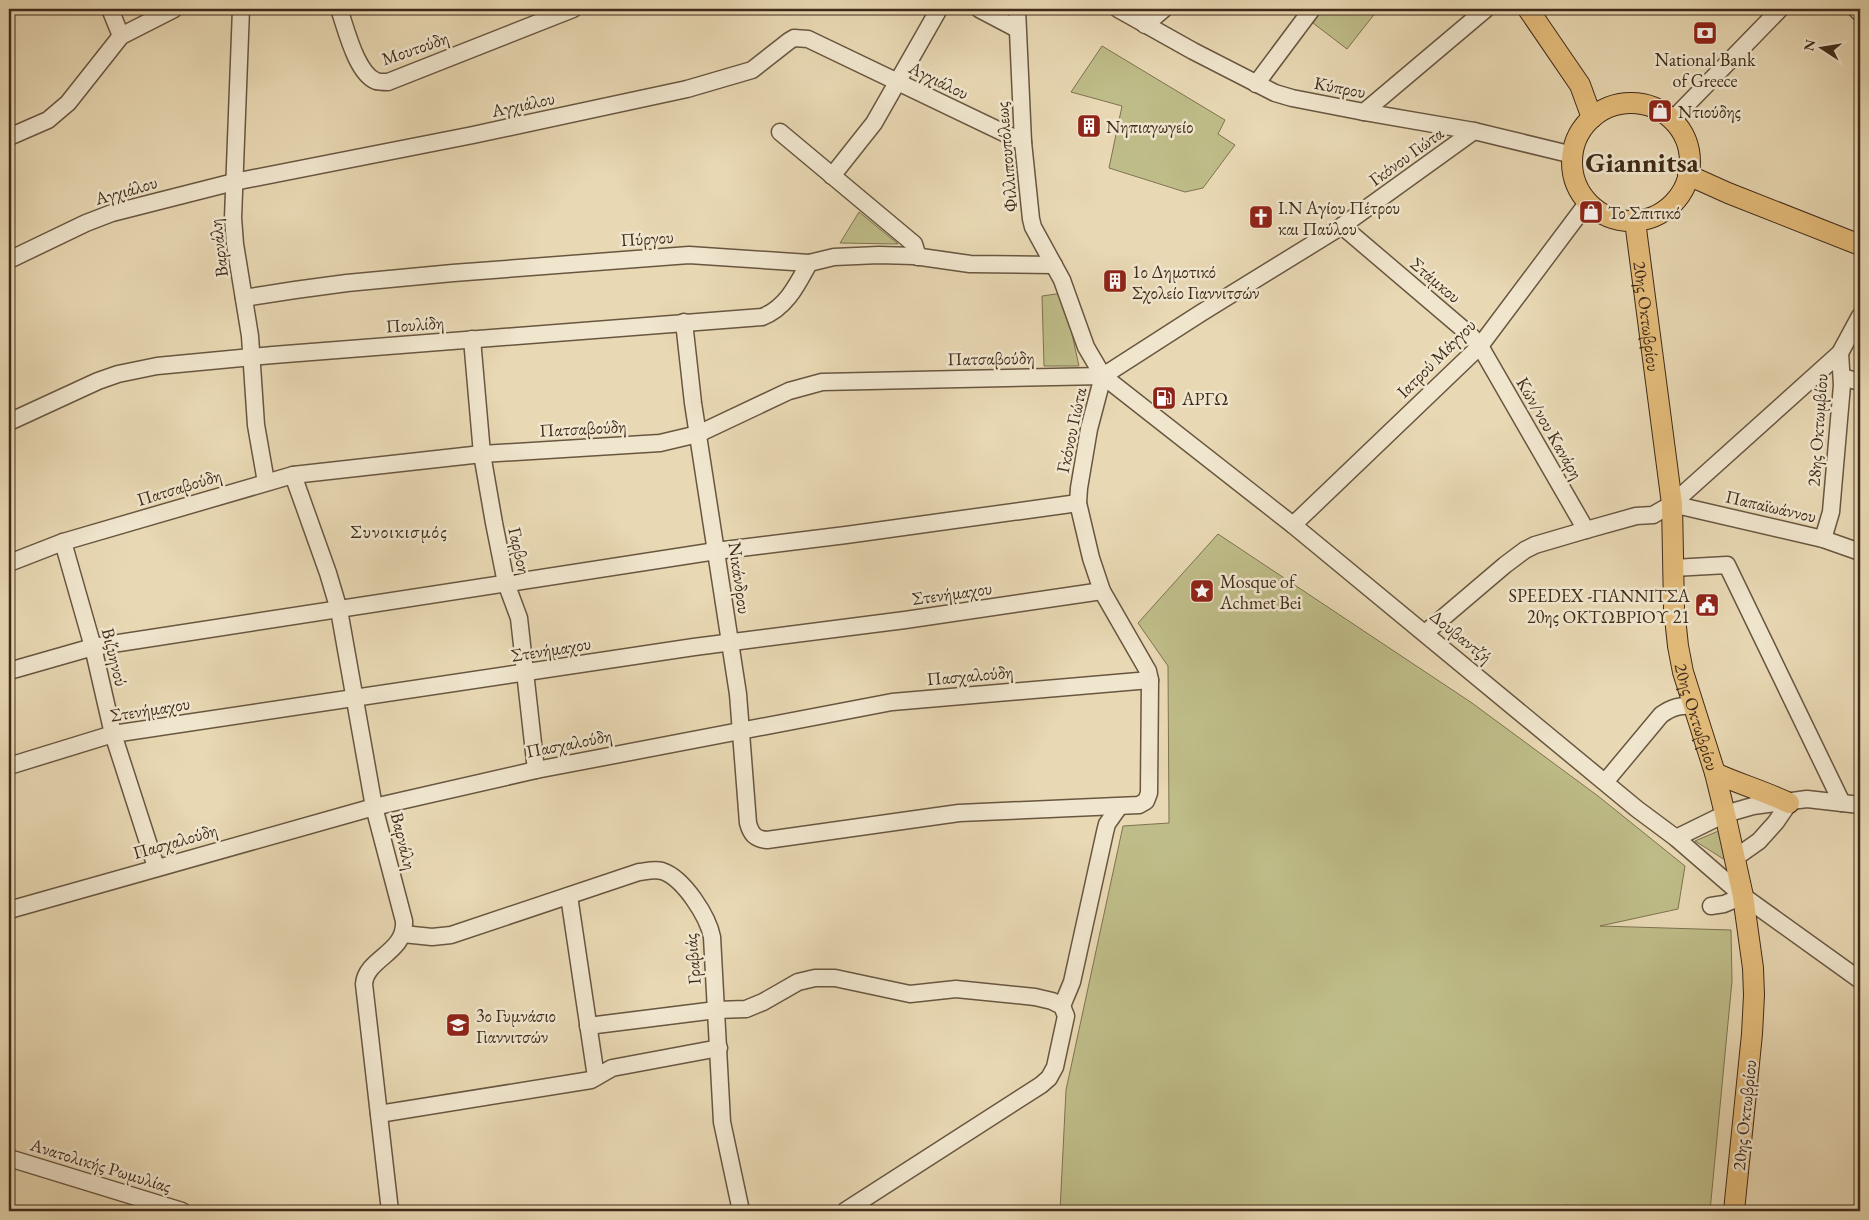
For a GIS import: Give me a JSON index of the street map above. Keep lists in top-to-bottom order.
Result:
{
  "streets": {
    "main road": ["20ης Οκτωβρίου"],
    "street": [
      "Μουτούδη",
      "Αγχιάλου",
      "Κύπρου",
      "Γκόνου Γιώτα",
      "Φιλλιπουπόλεως",
      "Πύργου",
      "Βαρνάλη",
      "Στάμκου",
      "Πουλίδη",
      "Πατσαβούδη",
      "Ιατρού Μάγγου",
      "Κών/νου Κανάρη",
      "28ης Οκτωμβίου",
      "Παπαϊωάννου",
      "Γαρβοη",
      "Νικάνδρου",
      "Στενήμαχου",
      "Δουβαντζή",
      "Βιζυηνού",
      "Πασχαλούδη",
      "Γραβιάς",
      "Ανατολικής Ρωμυλίας"
    ]
  },
  "crossings": [
    ["Αγχιάλου", "Φιλλιπουπόλεως"],
    ["Αγχιάλου", "Βαρνάλη"],
    ["Κύπρου", "Γκόνου Γιώτα"],
    ["Κύπρου", "20ης Οκτωβρίου"],
    ["Κύπρου", "Ιατρού Μάγγου"],
    ["Γκόνου Γιώτα", "Φιλλιπουπόλεως"],
    ["Γκόνου Γιώτα", "Στάμκου"],
    ["Γκόνου Γιώτα", "Πατσαβούδη"],
    ["Γκόνου Γιώτα", "Νικάνδρου"],
    ["Γκόνου Γιώτα", "Στενήμαχου"],
    ["Γκόνου Γιώτα", "Δουβαντζή"],
    ["Γκόνου Γιώτα", "Πασχαλούδη"],
    ["Φιλλιπουπόλεως", "Πύργου"],
    ["Φιλλιπουπόλεως", "Πατσαβούδη"],
    ["Φιλλιπουπόλεως", "Δουβαντζή"],
    ["Πύργου", "Βαρνάλη"],
    ["Πύργου", "Πουλίδη"],
    ["Βαρνάλη", "Πουλίδη"],
    ["Βαρνάλη", "Πατσαβούδη"],
    ["Βαρνάλη", "Στενήμαχου"],
    ["Βαρνάλη", "Πασχαλούδη"],
    ["Βαρνάλη", "Γραβιάς"],
    ["Στάμκου", "Ιατρού Μάγγου"],
    ["Στάμκου", "Κών/νου Κανάρη"],
    ["20ης Οκτωβρίου", "Ιατρού Μάγγου"],
    ["20ης Οκτωβρίου", "Παπαϊωάννου"],
    ["20ης Οκτωβρίου", "Δουβαντζή"],
    ["Πουλίδη", "Γαρβοη"],
    ["Πουλίδη", "Νικάνδρου"],
    ["Πατσαβούδη", "Γαρβοη"],
    ["Πατσαβούδη", "Νικάνδρου"],
    ["Πατσαβούδη", "Δουβαντζή"],
    ["Πατσαβούδη", "Βιζυηνού"],
    ["Ιατρού Μάγγου", "Κών/νου Κανάρη"],
    ["Ιατρού Μάγγου", "Δουβαντζή"],
    ["28ης Οκτωμβίου", "Παπαϊωάννου"],
    ["Γαρβοη", "Στενήμαχου"],
    ["Γαρβοη", "Πασχαλούδη"],
    ["Νικάνδρου", "Στενήμαχου"],
    ["Νικάνδρου", "Πασχαλούδη"],
    ["Στενήμαχου", "Βιζυηνού"],
    ["Βιζυηνού", "Πασχαλούδη"]
  ],
  "districts": ["Giannitsa", "Συνοικισμός"],
  "places": {
    "bank": ["National Bank of Greece"],
    "shop": ["Ντιούδης", "Το Σπιτικό"],
    "building": ["Νηπιαγωγείο", "1ο Δημοτικό Σχολείο Γιαννιτσών"],
    "church": ["Ι.Ν Αγίου Πέτρου και Παύλου"],
    "fuel station": ["ΑΡΓΩ"],
    "place": ["Mosque of Achmet Bei"],
    "public building": ["SPEEDEX -ΓΙΑΝΝΙΤΣΑ 20ης ΟΚΤΩΒΡΙΟΥ 21"],
    "school or university": ["3ο Γυμνάσιο Γιαννιτσών"]
  },
  "north": "left"
}
